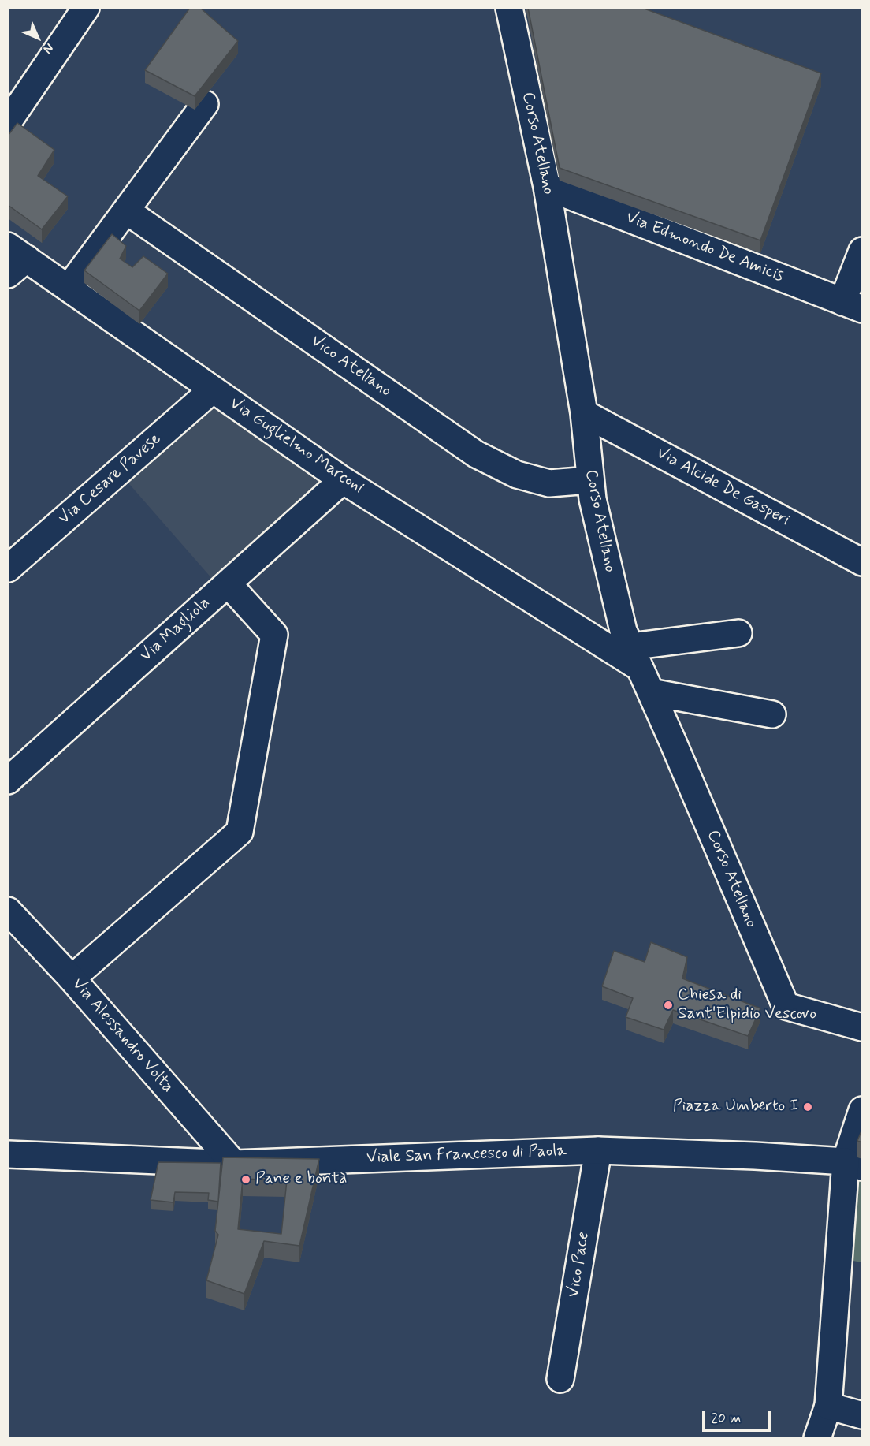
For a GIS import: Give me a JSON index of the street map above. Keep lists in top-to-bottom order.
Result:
{
  "streets": {
    "street": [
      "Corso Atellano",
      "Via Edmondo De Amicis",
      "Vico Atellano",
      "Via Guglielmo Marconi",
      "Via Cesare Pavese",
      "Via Alcide De Gasperi",
      "Via Magliola",
      "Via Alessandro Volta",
      "Viale San Francesco di Paola",
      "Vico Pace"
    ]
  },
  "crossings": [
    ["Corso Atellano", "Via Edmondo De Amicis"],
    ["Corso Atellano", "Vico Atellano"],
    ["Corso Atellano", "Via Guglielmo Marconi"],
    ["Corso Atellano", "Via Alcide De Gasperi"],
    ["Via Guglielmo Marconi", "Via Cesare Pavese"],
    ["Via Guglielmo Marconi", "Via Magliola"],
    ["Via Alessandro Volta", "Viale San Francesco di Paola"],
    ["Viale San Francesco di Paola", "Vico Pace"]
  ],
  "places": ["Chiesa di Sant'Elpidio Vescovo", "Piazza Umberto I", "Pane e bontà"],
  "scale_bar": "20 m",
  "north": "bottom right"
}
